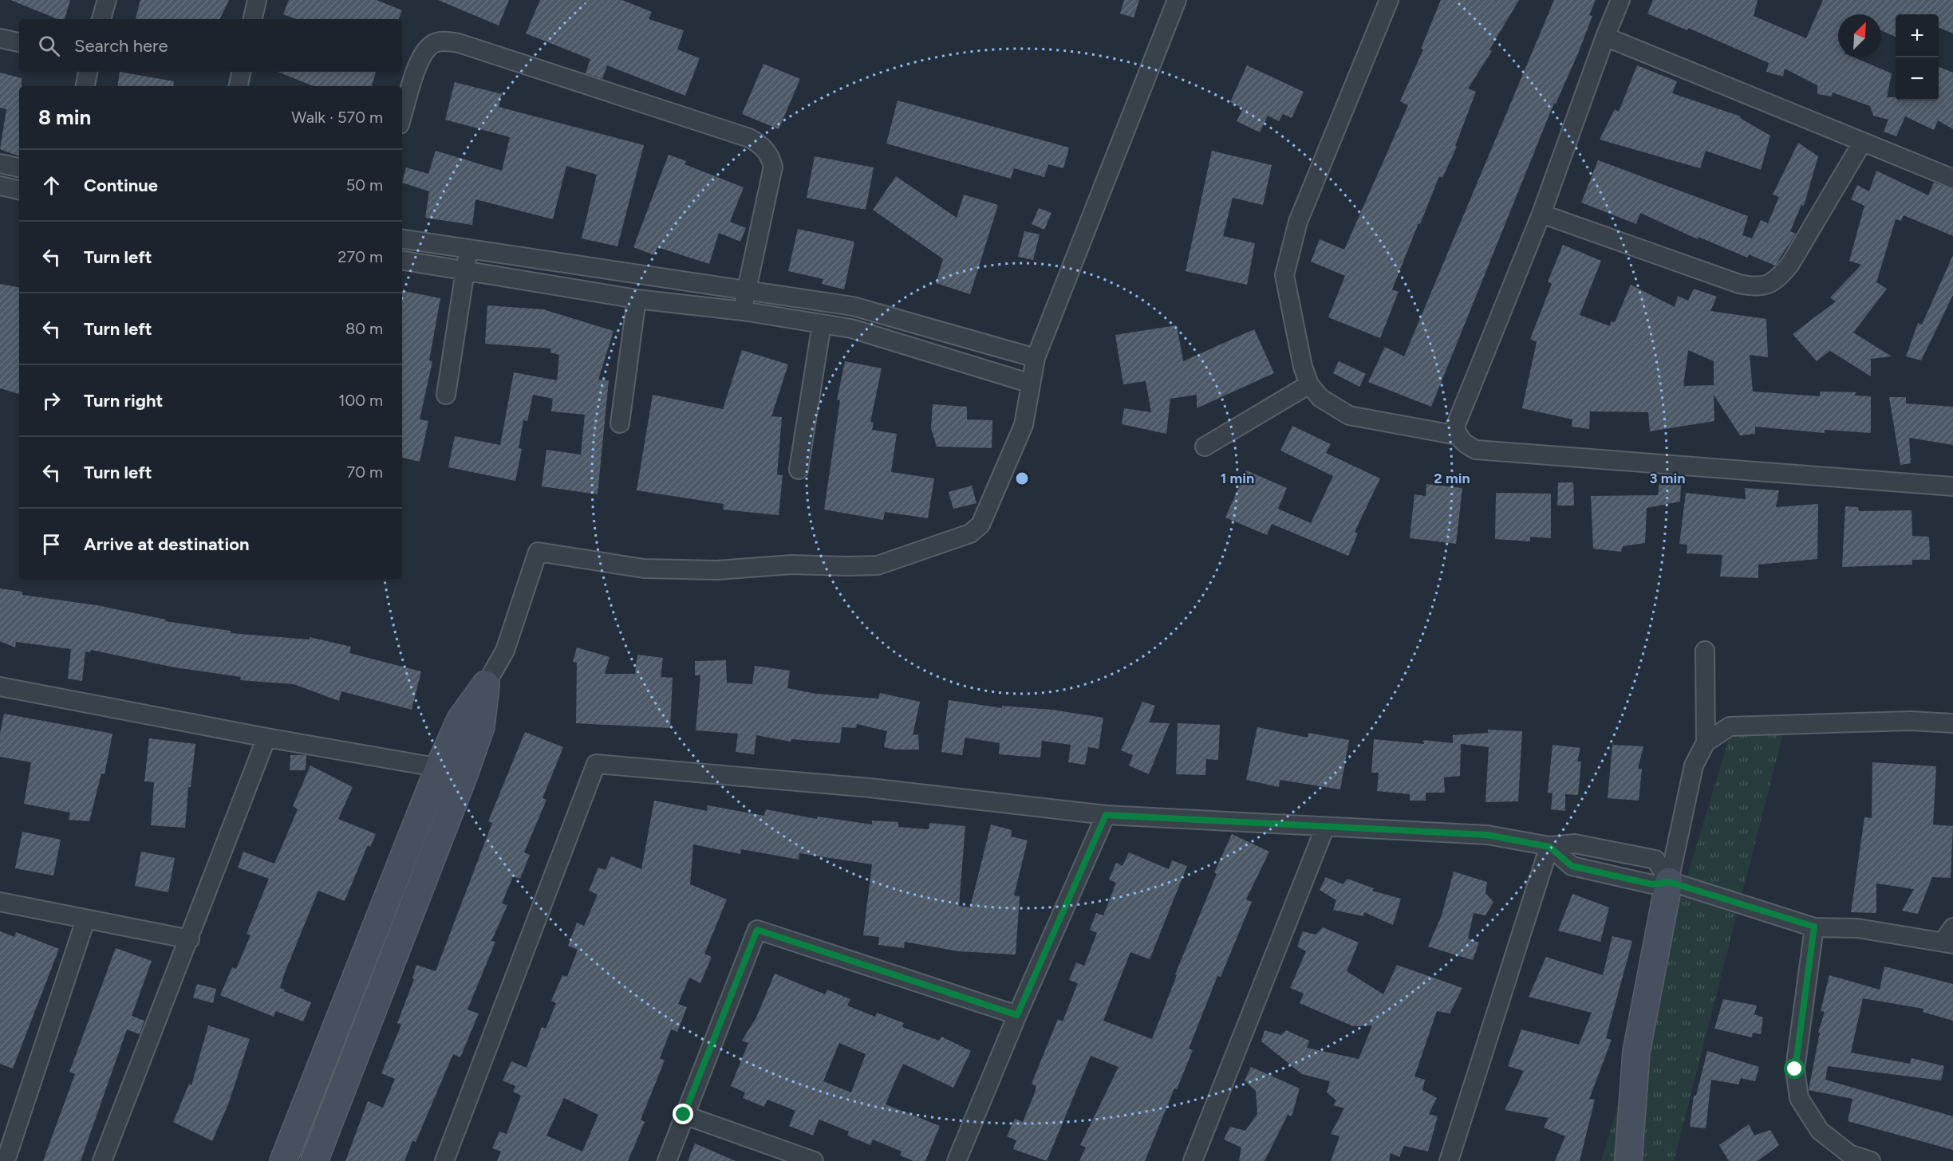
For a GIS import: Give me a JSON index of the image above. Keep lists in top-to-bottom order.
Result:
{
  "north": "top right",
  "page": {
    "map_buttons": ["+", "−"],
    "search": "Search here",
    "heading": ["8 min", "Walk · 570 m"],
    "list": [
      ["Continue", "50 m"],
      ["Turn left", "270 m"],
      ["Turn left", "80 m"],
      ["Turn right", "100 m"],
      ["Turn left", "70 m"],
      "Arrive at destination"
    ]
  },
  "rings": ["1 min", "2 min", "3 min"]
}
